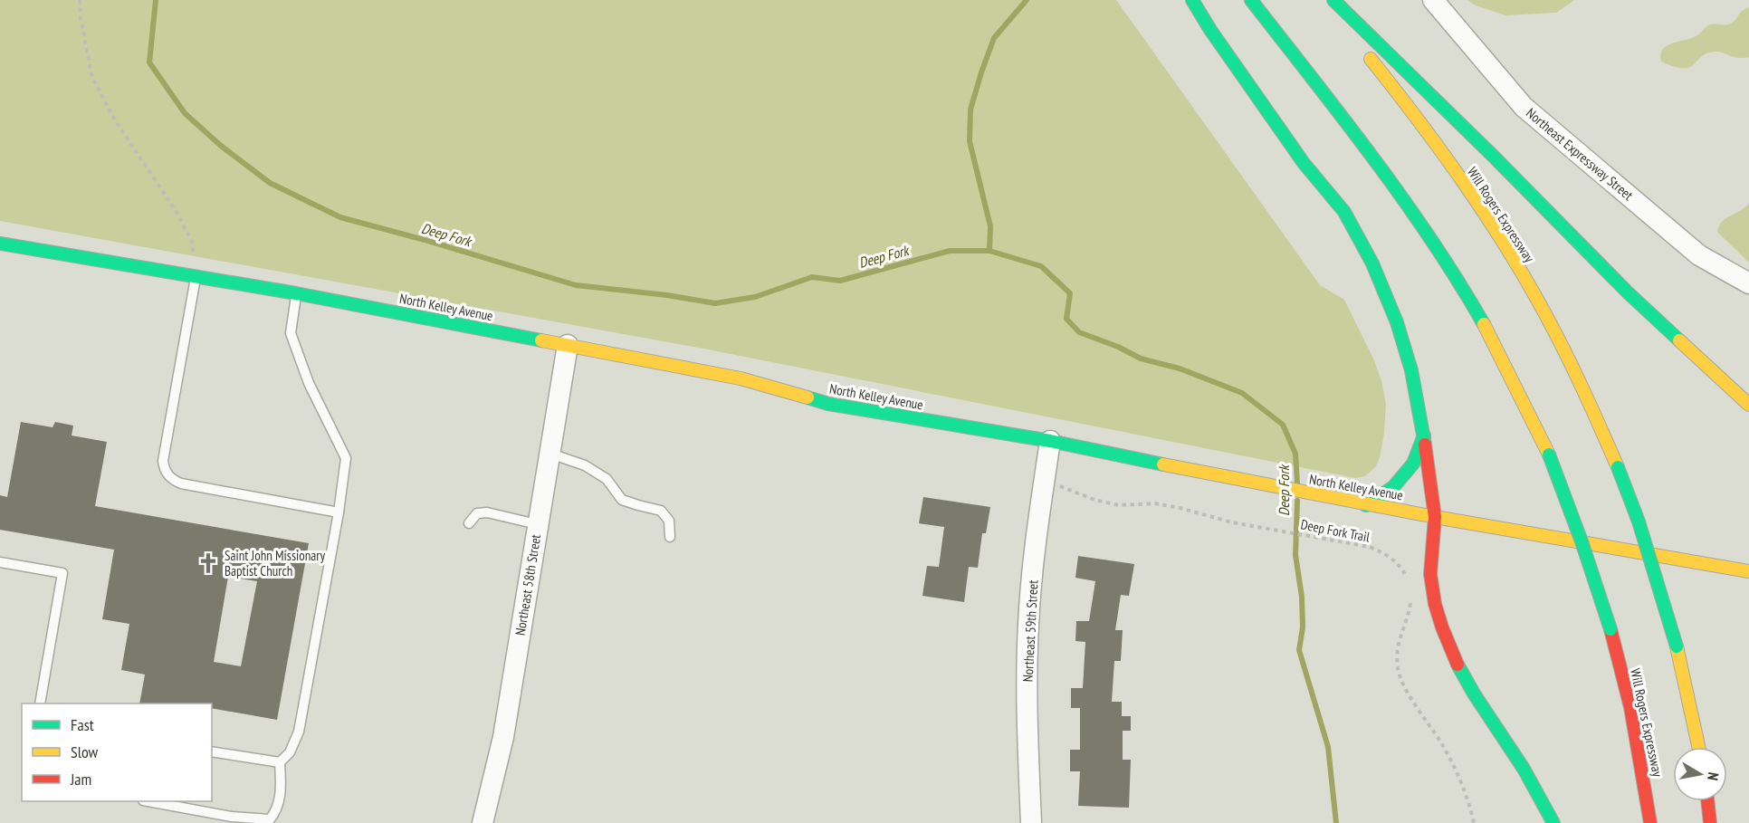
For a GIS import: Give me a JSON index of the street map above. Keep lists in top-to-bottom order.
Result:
{
  "streets": {
    "main road": ["Will Rogers Expressway", "North Kelley Avenue"],
    "street": ["Northeast Expressway Street", "Northeast 58th Street", "Northeast 59th Street"],
    "path": ["Deep Fork Trail"]
  },
  "crossings": [
    ["North Kelley Avenue", "Northeast 58th Street"],
    ["North Kelley Avenue", "Northeast 59th Street"],
    ["Deep Fork Trail", "Northeast 59th Street"]
  ],
  "water": ["Deep Fork"],
  "places": {
    "church": ["Saint John Missionary Baptist Church"]
  },
  "legend": ["Fast", "Slow", "Jam"],
  "north": "right"
}
